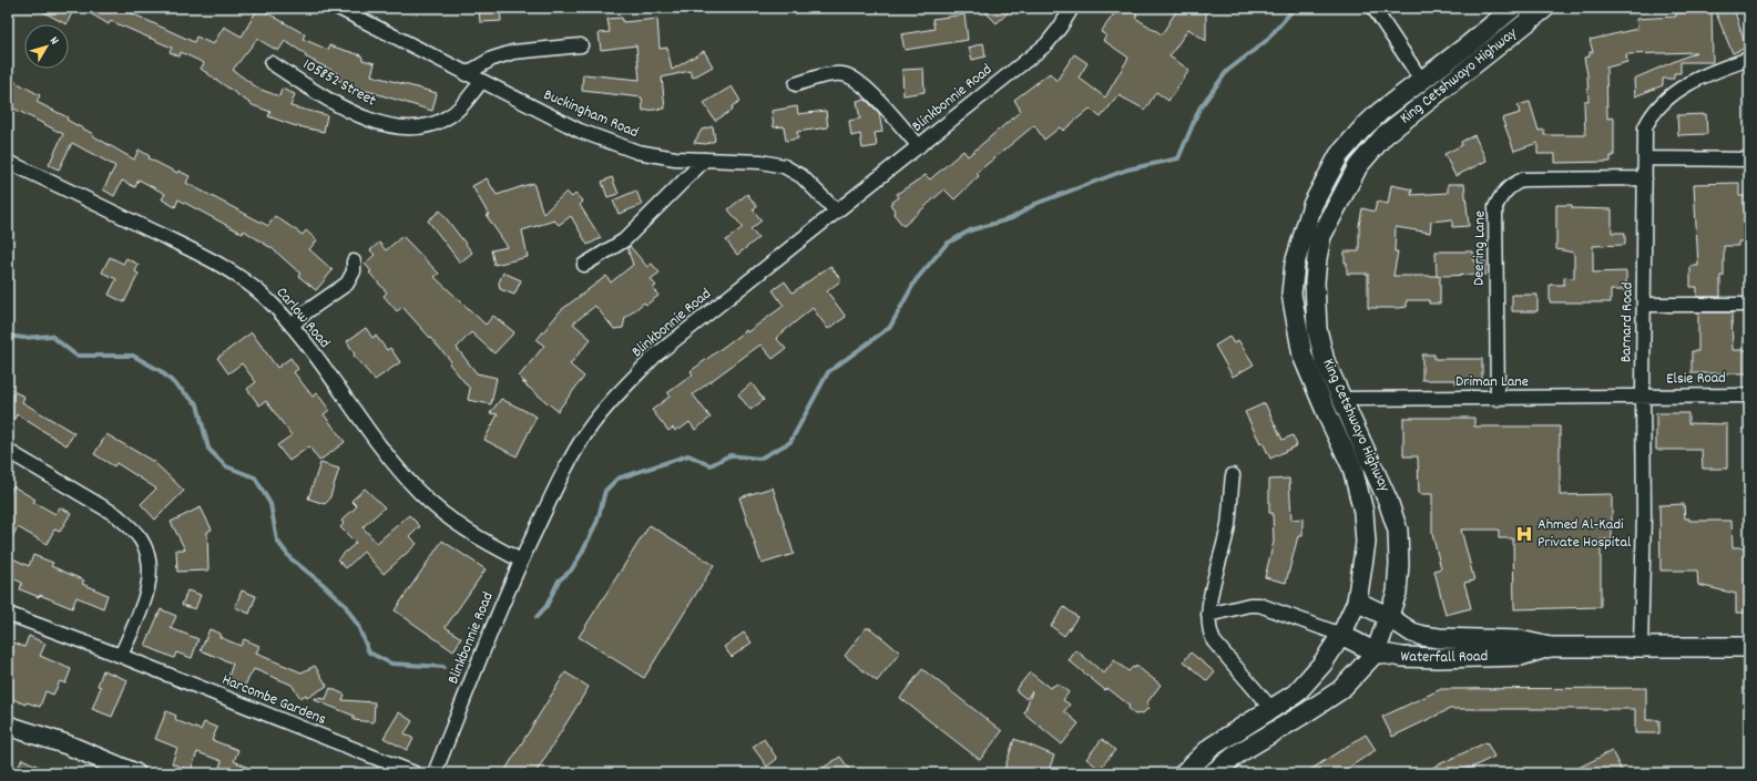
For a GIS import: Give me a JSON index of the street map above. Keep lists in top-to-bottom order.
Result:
{
  "streets": {
    "main road": ["King Cetshwayo Highway", "Waterfall Road"],
    "street": [
      "105852 Street",
      "Blinkbonnie Road",
      "Buckingham Road",
      "Deering Lane",
      "Carlow Road",
      "Barnard Road",
      "Elsie Road",
      "Driman Lane",
      "Harcombe Gardens"
    ]
  },
  "crossings": [
    ["King Cetshwayo Highway", "Driman Lane"],
    ["King Cetshwayo Highway", "Waterfall Road"],
    ["105852 Street", "Buckingham Road"],
    ["Blinkbonnie Road", "Buckingham Road"],
    ["Blinkbonnie Road", "Carlow Road"],
    ["Deering Lane", "Barnard Road"],
    ["Deering Lane", "Driman Lane"],
    ["Barnard Road", "Elsie Road"],
    ["Barnard Road", "Driman Lane"],
    ["Barnard Road", "Waterfall Road"],
    ["Elsie Road", "Driman Lane"]
  ],
  "places": {
    "hospital": ["Ahmed Al-Kadi Private Hospital"]
  },
  "north": "top right"
}
